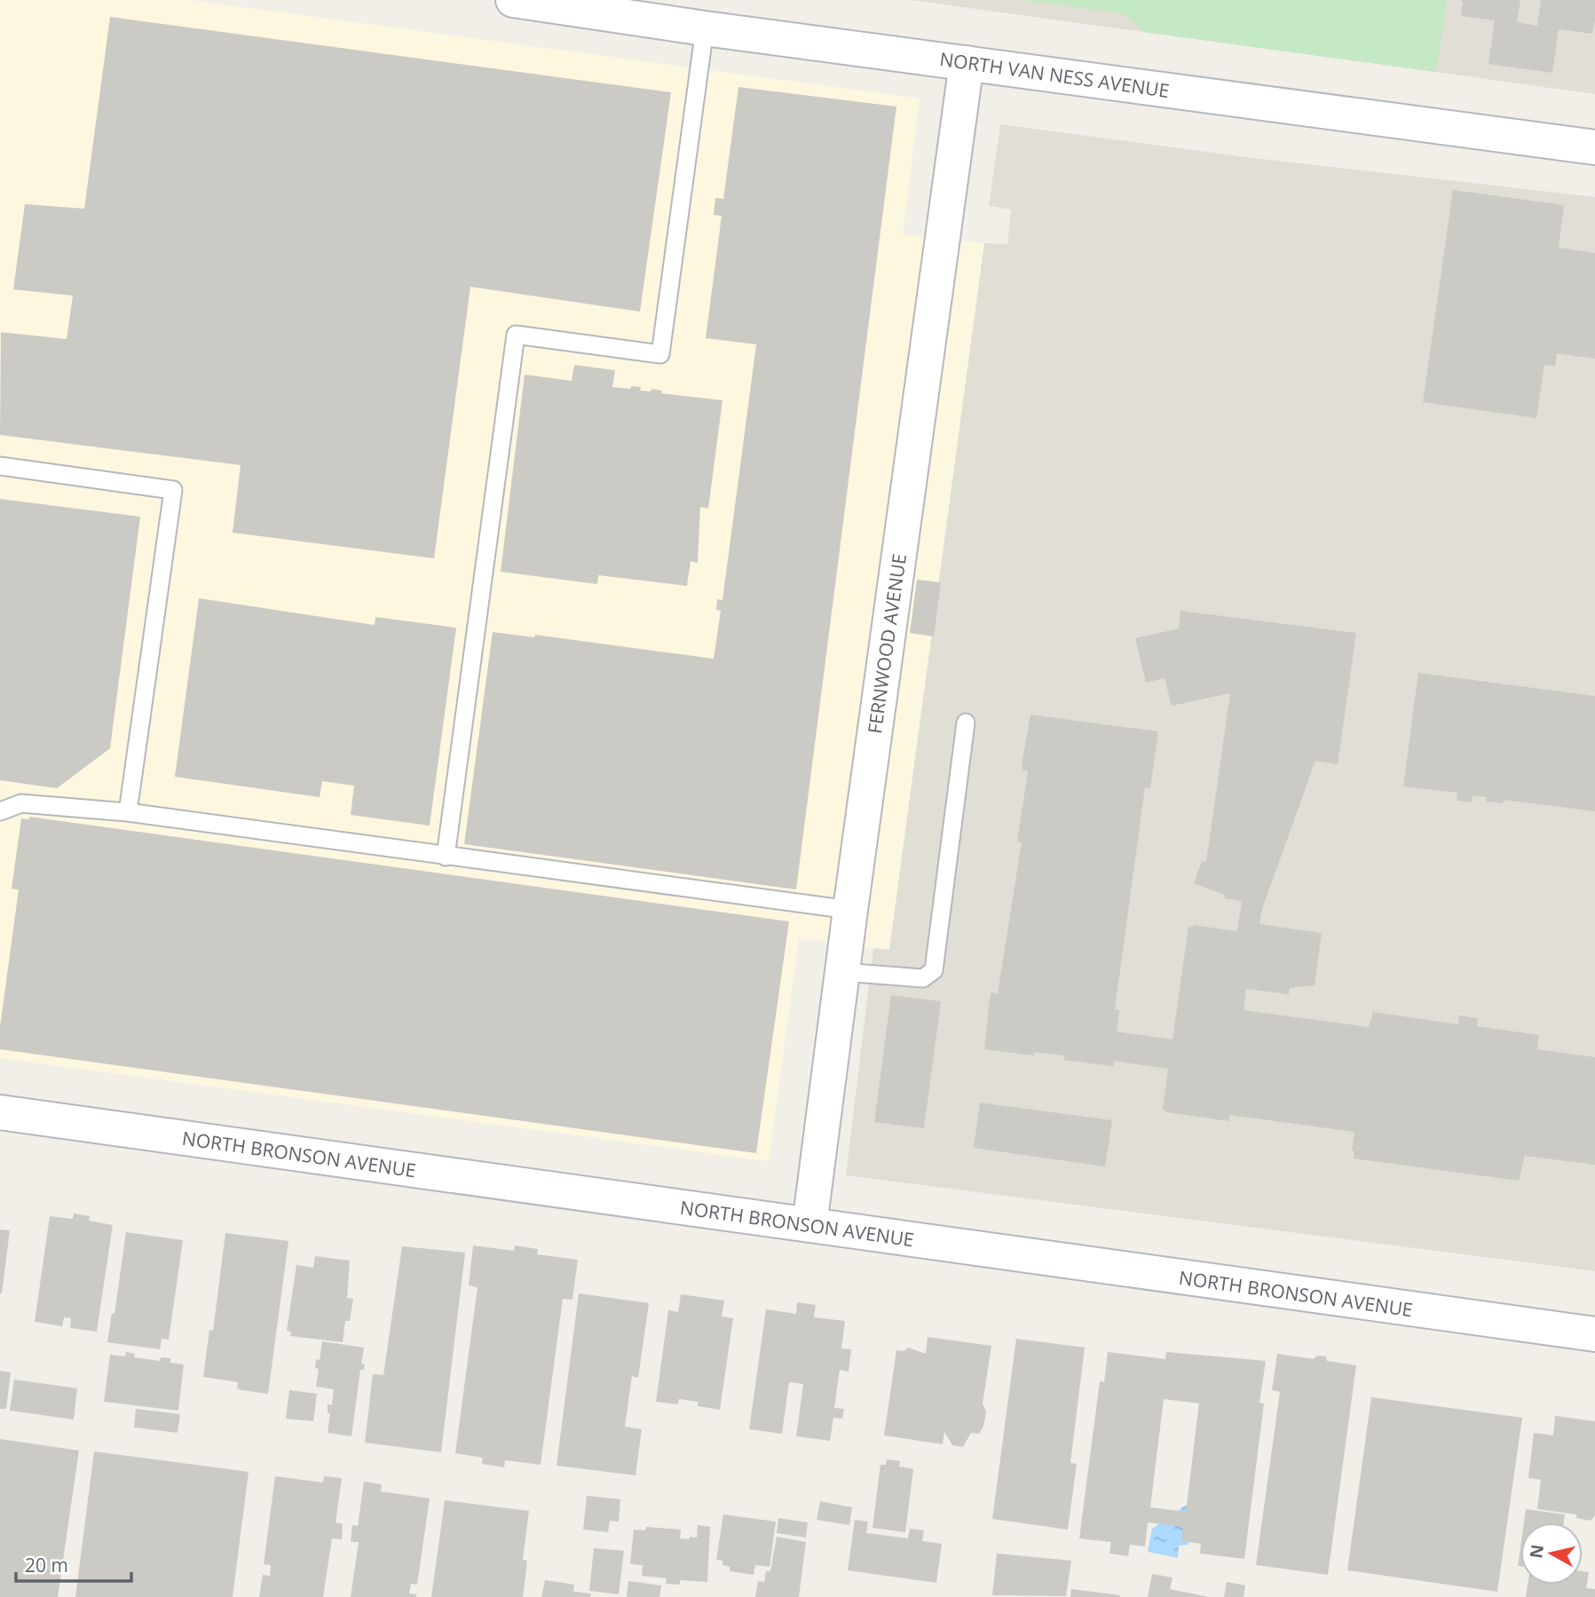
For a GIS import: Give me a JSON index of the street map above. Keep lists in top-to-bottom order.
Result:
{
  "streets": {
    "street": ["NORTH VAN NESS AVENUE", "FERNWOOD AVENUE", "NORTH BRONSON AVENUE"]
  },
  "crossings": [
    ["NORTH VAN NESS AVENUE", "FERNWOOD AVENUE"],
    ["FERNWOOD AVENUE", "NORTH BRONSON AVENUE"]
  ],
  "scale_bar": "20 m",
  "north": "left"
}
